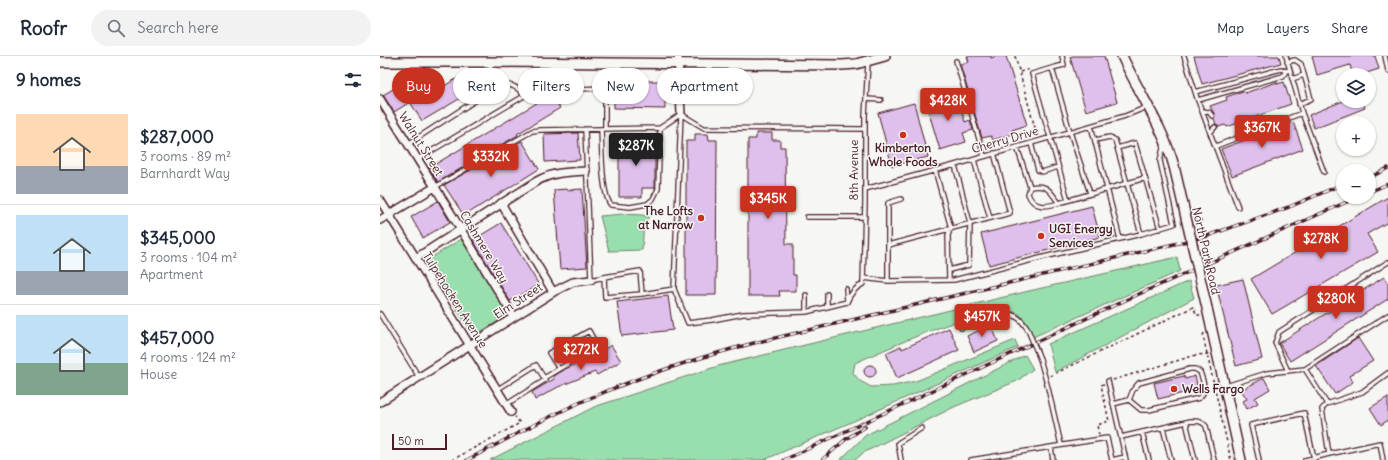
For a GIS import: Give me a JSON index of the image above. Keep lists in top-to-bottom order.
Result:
{
  "streets": {
    "street": [
      "Walnut Street",
      "Cashmere Way",
      "North Park Road",
      "Tulpehocken Avenue",
      "Elm Street"
    ],
    "lane": ["Cherry Drive", "8th Avenue"]
  },
  "crossings": [
    ["Cherry Drive", "8th Avenue"],
    ["Cherry Drive", "North Park Road"],
    ["Walnut Street", "Cashmere Way"],
    ["Walnut Street", "Tulpehocken Avenue"],
    ["Cashmere Way", "Elm Street"],
    ["Tulpehocken Avenue", "Elm Street"]
  ],
  "places": [
    "Kimberton Whole Foods",
    "The Lofts at Narrow",
    "UGI Energy Services",
    "Wells Fargo"
  ],
  "scale_bar": "50 m",
  "page": {
    "header": "Roofr",
    "search": "Search here",
    "nav": ["Map", "Layers", "Share"],
    "heading": "9 homes",
    "map_buttons": ["+", "−"],
    "chip": [
      "Buy",
      "Rent",
      "Filters",
      "New",
      "Apartment"
    ],
    "price": [
      "$428K",
      "$367K",
      "$287K",
      "$332K",
      "$345K",
      "$278K",
      "$280K",
      "$457K",
      "$272K"
    ],
    "list": [
      {
        "name": "$287,000",
        "note": "3 rooms · 89 m² · Barnhardt Way"
      },
      {
        "name": "$345,000",
        "note": "3 rooms · 104 m² · Apartment"
      },
      {
        "name": "$457,000",
        "note": "4 rooms · 124 m² · House"
      }
    ],
    "scale": "50 m"
  }
}
